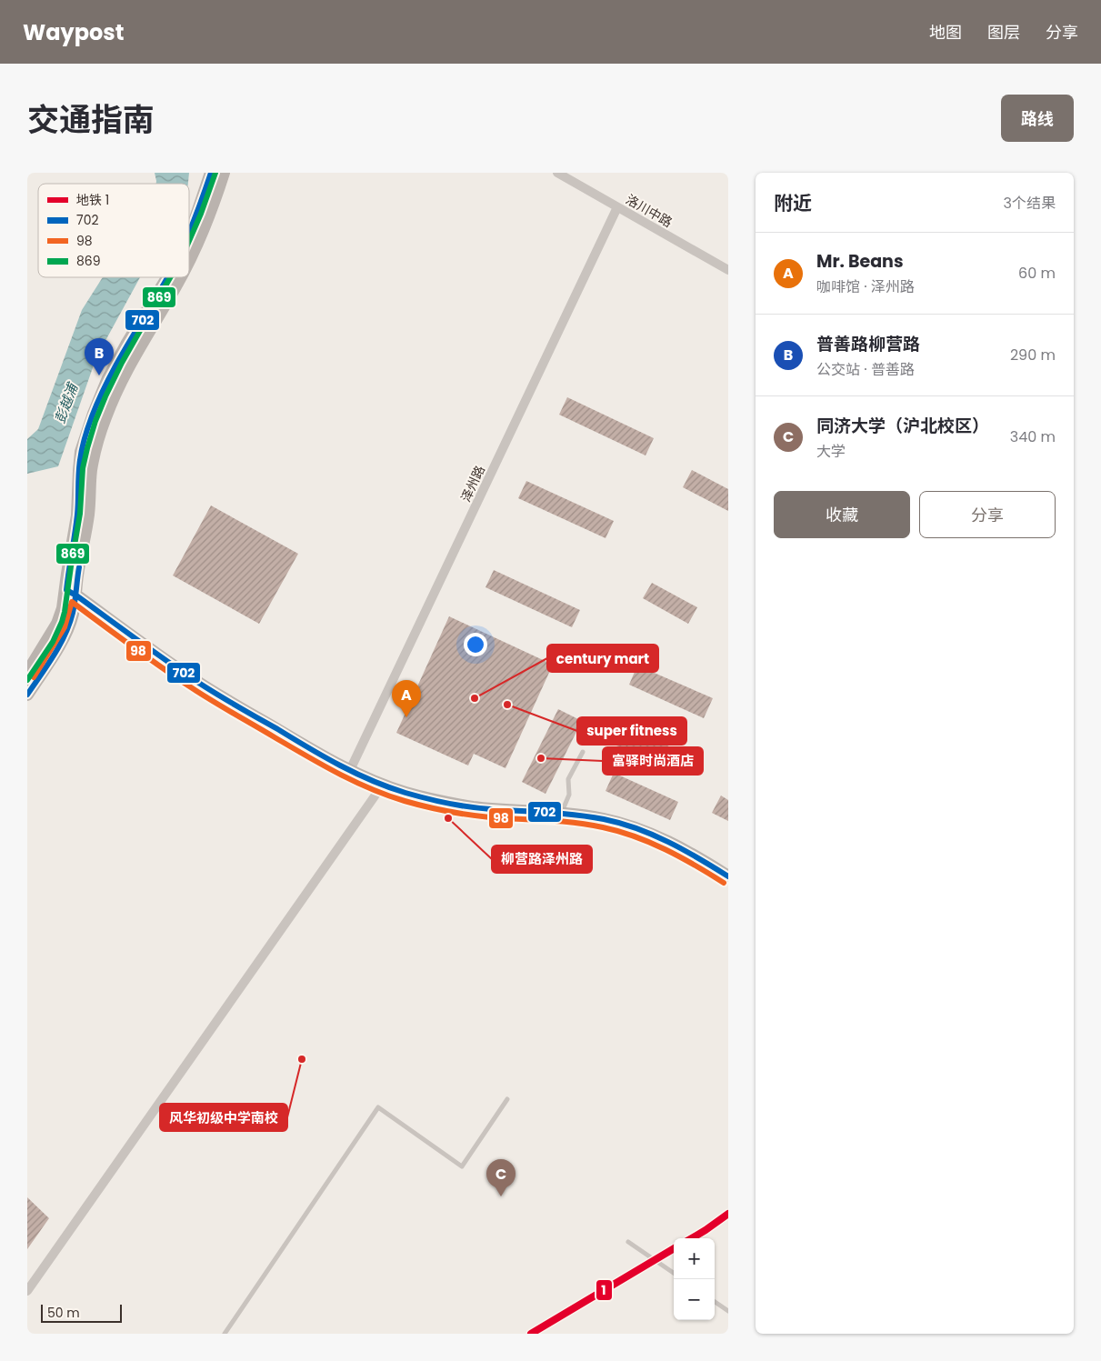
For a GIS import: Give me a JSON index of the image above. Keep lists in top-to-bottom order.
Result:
{
  "streets": {
    "street": ["洛川中路", "泽州路"]
  },
  "crossings": [
    ["洛川中路", "泽州路"]
  ],
  "water": ["彭越浦"],
  "places": [
    "century mart",
    "super fitness",
    "富驿时尚酒店",
    "柳营路泽州路",
    "风华初级中学南校"
  ],
  "lines": [
    "transit line 702",
    "transit line 869",
    "transit line 98",
    "metro line 1"
  ],
  "legend": [
    "地铁 1",
    "702",
    "98",
    "869"
  ],
  "scale_bar": "50 m",
  "page": {
    "header": "Waypost",
    "nav": ["地图", "图层", "分享"],
    "title": "交通指南",
    "buttons": [
      "路线",
      ["收藏", "分享"]
    ],
    "heading": ["附近", "3个结果"],
    "list": [
      {
        "mark": "A",
        "name": "Mr. Beans",
        "note": "咖啡馆 · 泽州路",
        "value": "60 m"
      },
      {
        "mark": "B",
        "name": "普善路柳营路",
        "note": "公交站 · 普善路",
        "value": "290 m"
      },
      {
        "mark": "C",
        "name": "同济大学（沪北校区）",
        "note": "大学",
        "value": "340 m"
      }
    ],
    "pins": ["B", "A", "C"],
    "map_buttons": ["+", "−"],
    "scale": "50 m"
  }
}
